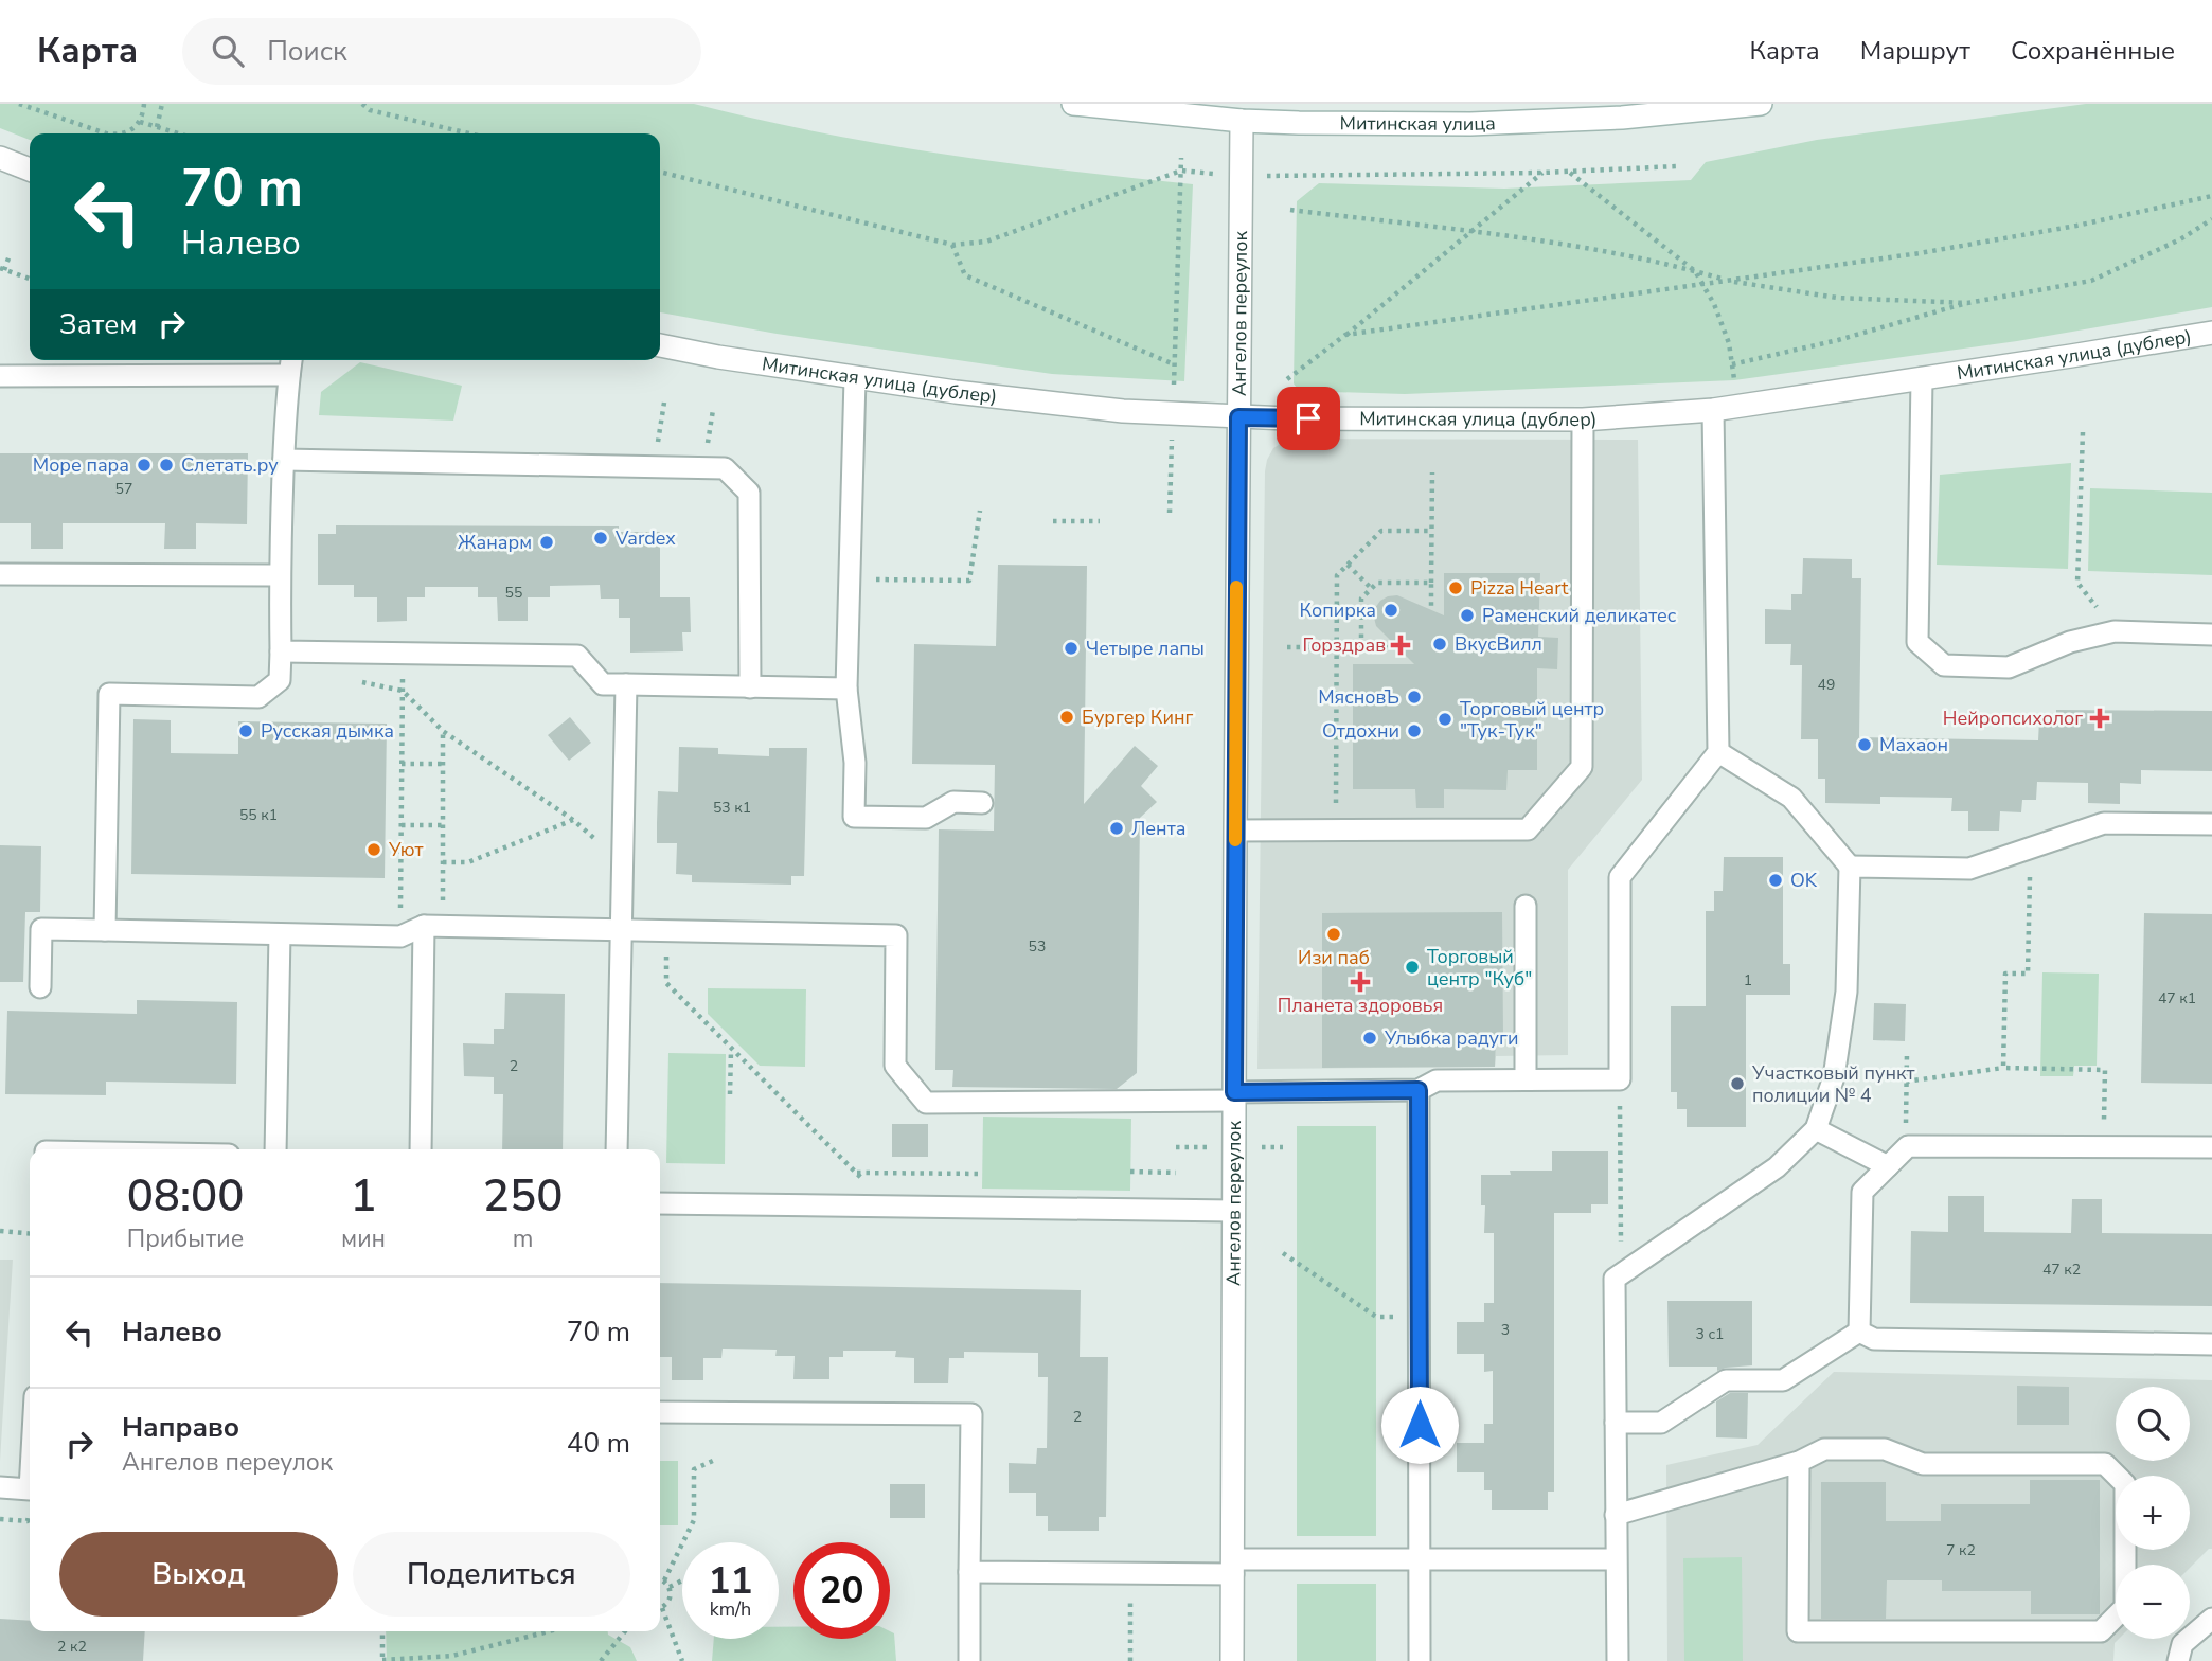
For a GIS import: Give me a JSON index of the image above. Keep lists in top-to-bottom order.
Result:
{
  "streets": {
    "street": ["Митинская улица", "Ангелов переулок", "Митинская улица (дублер)"]
  },
  "crossings": [
    ["Митинская улица", "Ангелов переулок"],
    ["Ангелов переулок", "Митинская улица (дублер)"]
  ],
  "places": {
    "other": [
      "Море пара",
      "Слетать.ру",
      "Vardex",
      "Жанарм",
      "Pizza Heart",
      "Копирка",
      "Раменский деликатес",
      "ВкусВилл",
      "Четыре лапы",
      "МясновЪ",
      "Бургер Кинг",
      "Торговый центр \"Тук-Тук\"",
      "Русская дымка",
      "Отдохни",
      "Махаон",
      "Лента",
      "Уют",
      "OK",
      "Изи паб",
      "Торговый центр \"Куб\"",
      "Улыбка радуги",
      "Участковый пункт полиции № 4"
    ],
    "health": ["Горздрав", "Нейропсихолог", "Планета здоровья"]
  },
  "house_numbers": [
    "57",
    "55",
    "49",
    "53 к1",
    "55 к1",
    "53",
    "1",
    "47 к1",
    "2",
    "47 к2",
    "3",
    "3 с1",
    "2",
    "7 к2",
    "2 к2"
  ],
  "page": {
    "header": "Карта",
    "search": "Поиск",
    "nav": ["Карта", "Маршрут", "Сохранённые"],
    "turn": ["70 m", "Налево"],
    "then": "Затем",
    "eta": [
      "08:00",
      "Прибытие",
      "1",
      "мин",
      "250",
      "m"
    ],
    "list": [
      {
        "name": "Налево",
        "value": "70 m"
      },
      {
        "name": "Направо",
        "note": "Ангелов переулок",
        "value": "40 m"
      }
    ],
    "map_buttons": ["+", "−"],
    "buttons": ["Выход", "Поделиться"],
    "speed": "11 km/h",
    "limit": "20"
  }
}
